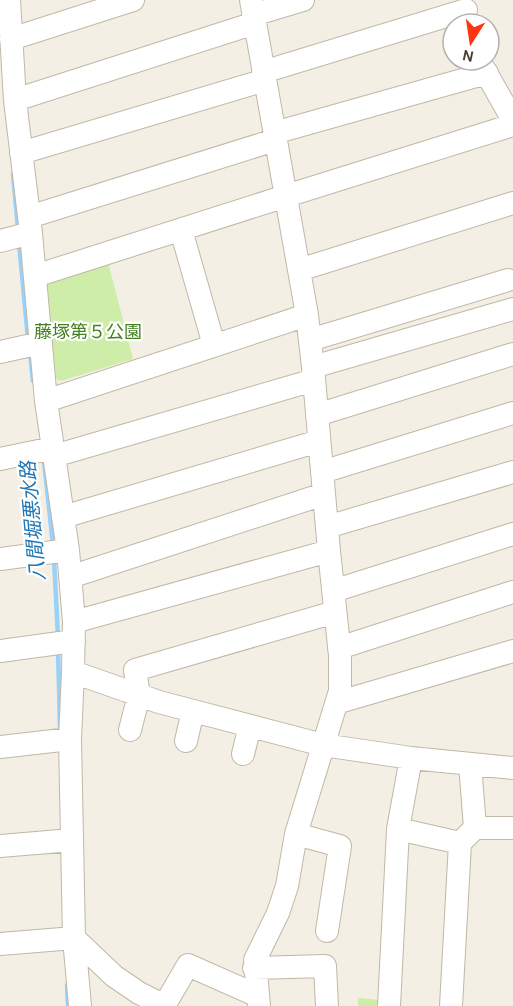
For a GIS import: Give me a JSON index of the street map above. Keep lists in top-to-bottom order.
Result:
{
  "water": ["八間堀悪水路"],
  "parks": ["藤塚第５公園"],
  "north": "bottom"
}
